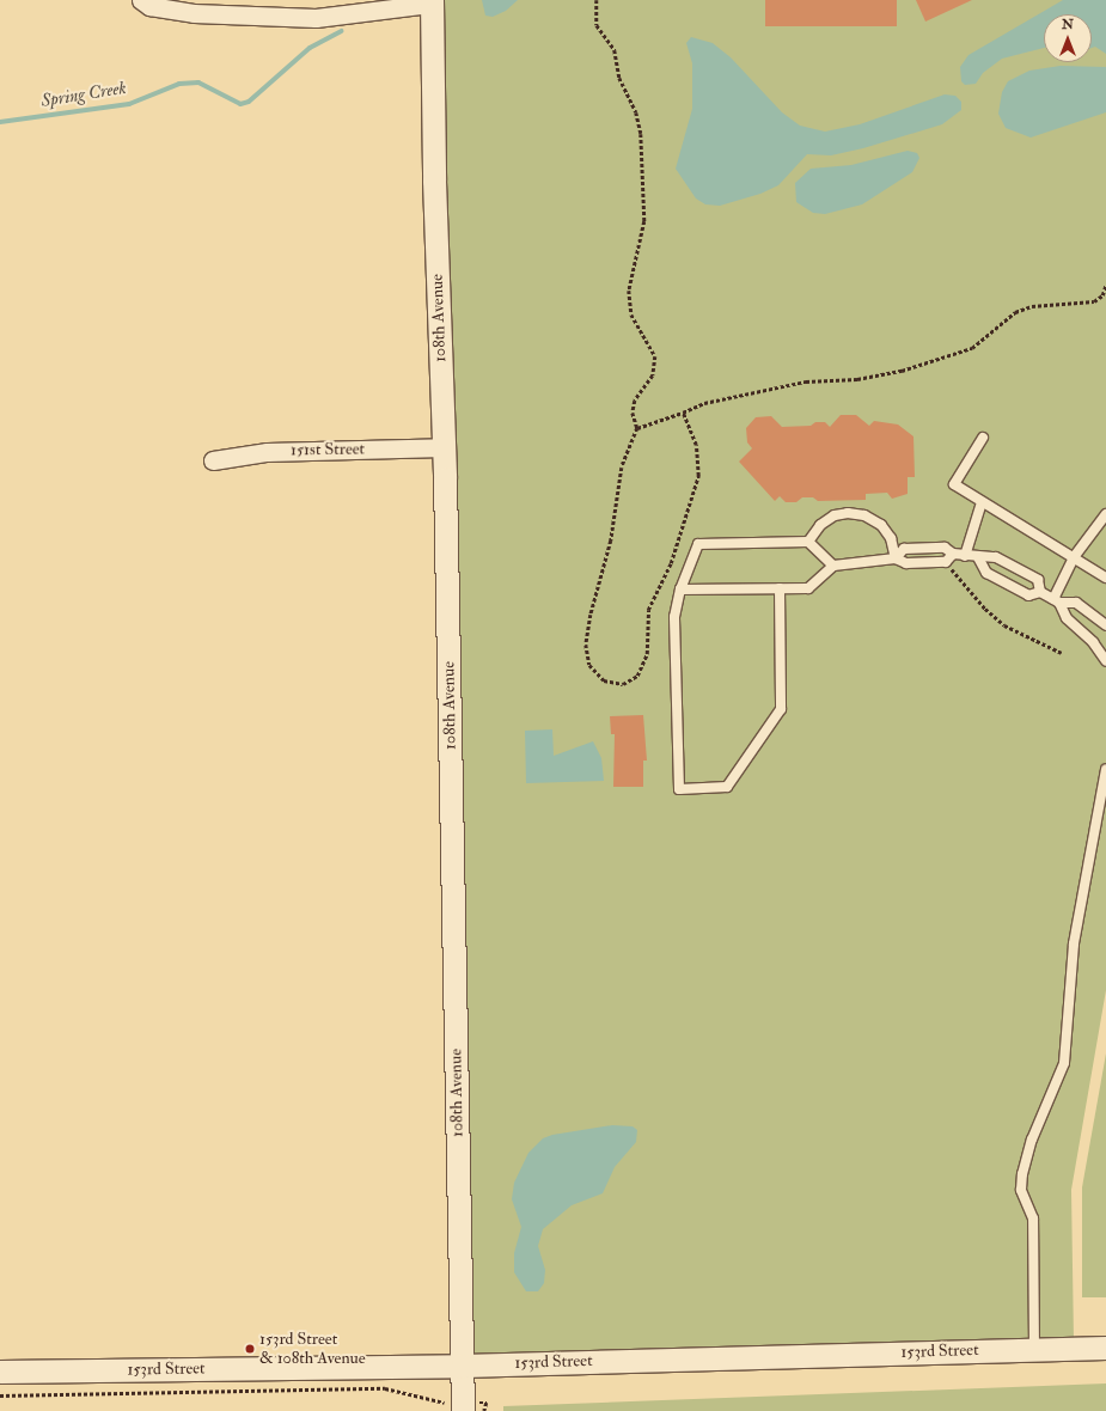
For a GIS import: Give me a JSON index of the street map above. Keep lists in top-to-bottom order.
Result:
{
  "streets": {
    "street": ["108th Avenue", "151st Street", "153rd Street"]
  },
  "crossings": [
    ["108th Avenue", "151st Street"],
    ["108th Avenue", "153rd Street"]
  ],
  "water": ["Spring Creek"],
  "places": ["153rd Street & 108th Avenue"],
  "north": "top"
}
